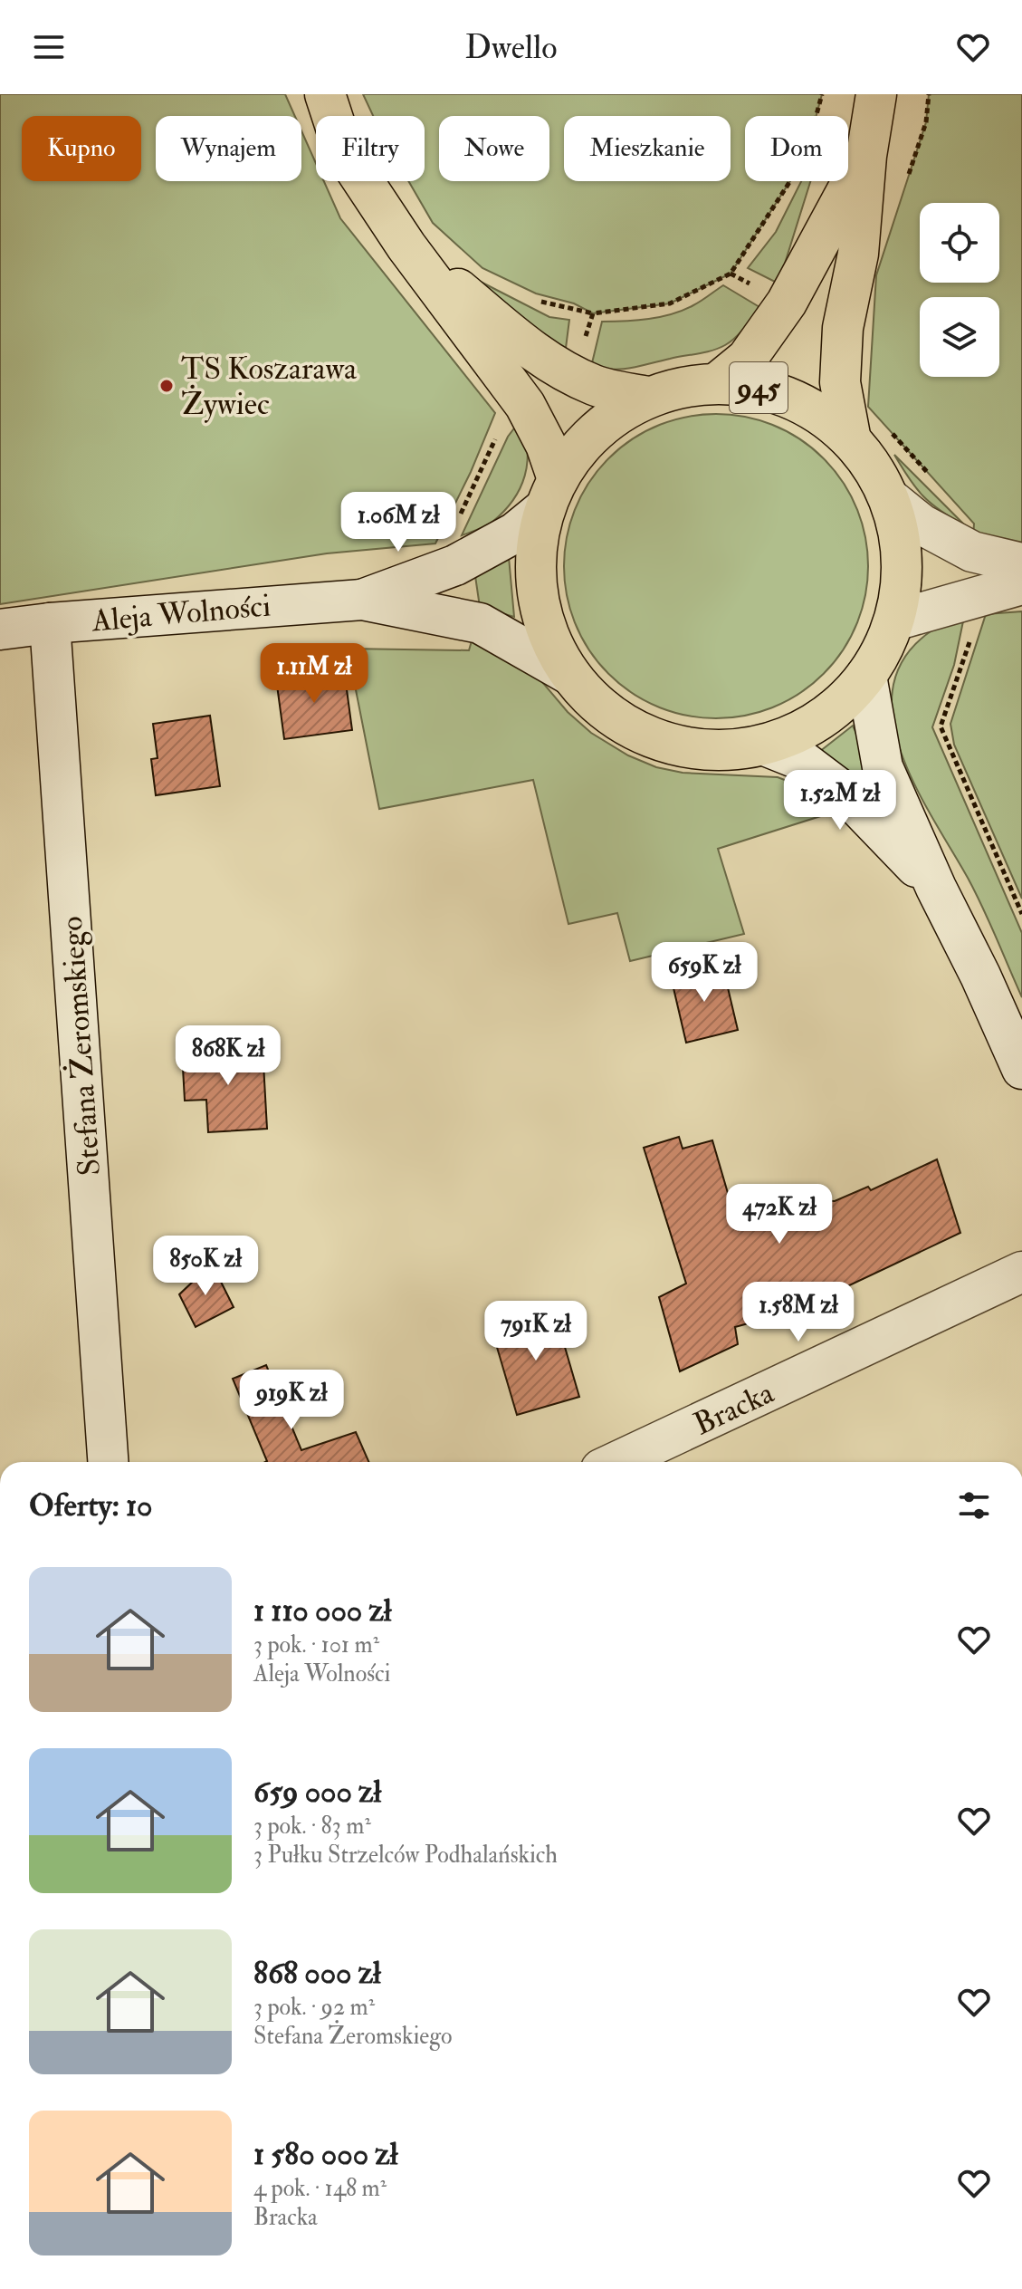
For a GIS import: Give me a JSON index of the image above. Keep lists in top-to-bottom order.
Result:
{
  "streets": {
    "main road": ["945"],
    "street": ["Aleja Wolności", "Stefana Żeromskiego", "Bracka"]
  },
  "crossings": [
    ["945", "Aleja Wolności"],
    ["Aleja Wolności", "Stefana Żeromskiego"]
  ],
  "places": ["TS Koszarawa Żywiec"],
  "page": {
    "header": "Dwello",
    "chip": [
      "Kupno",
      "Wynajem",
      "Filtry",
      "Nowe",
      "Mieszkanie",
      "Dom"
    ],
    "price": [
      "1.06M zł",
      "1.11M zł",
      "1.52M zł",
      "659K zł",
      "868K zł",
      "472K zł",
      "850K zł",
      "1.58M zł",
      "791K zł",
      "919K zł"
    ],
    "heading": "Oferty: 10",
    "list": [
      {
        "name": "1 110 000 zł",
        "note": "3 pok. · 101 m² · Aleja Wolności"
      },
      {
        "name": "659 000 zł",
        "note": "3 pok. · 83 m² · 3 Pułku Strzelców Podhalańskich"
      },
      {
        "name": "868 000 zł",
        "note": "3 pok. · 92 m² · Stefana Żeromskiego"
      },
      {
        "name": "1 580 000 zł",
        "note": "4 pok. · 148 m² · Bracka"
      }
    ]
  }
}
